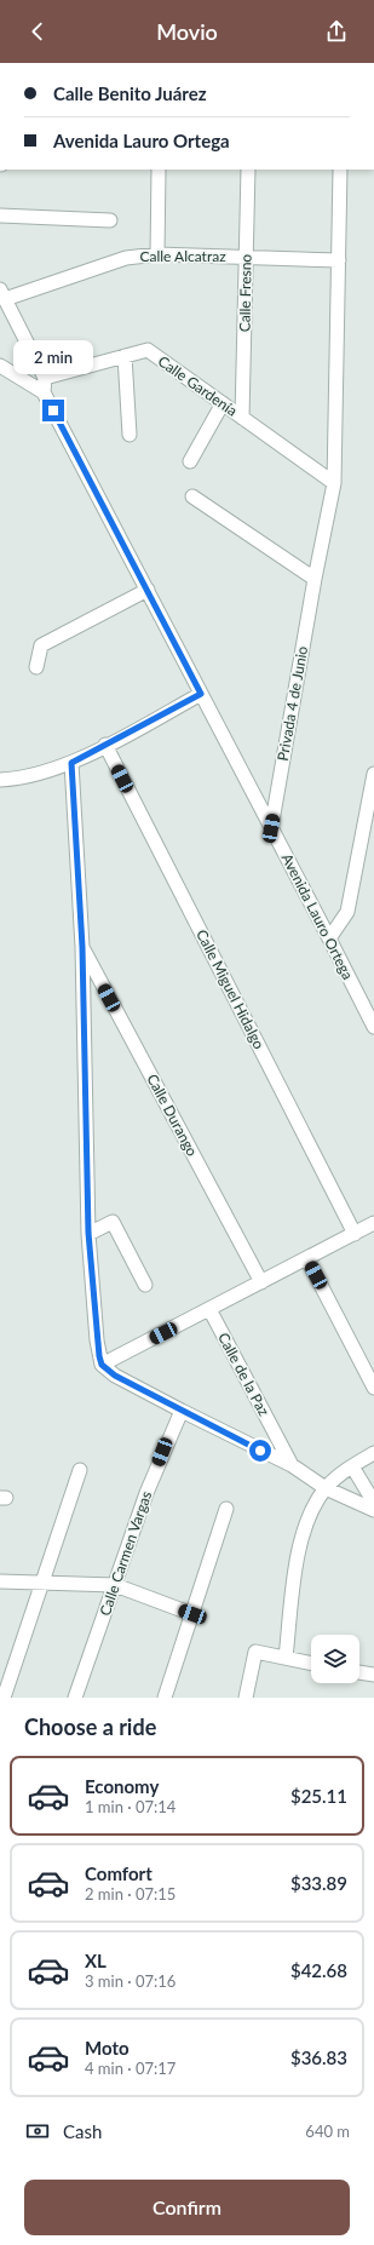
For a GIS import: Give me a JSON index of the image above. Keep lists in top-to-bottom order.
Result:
{
  "streets": {
    "street": [
      "Calle Alcatraz",
      "Calle Fresno",
      "Calle Gardenía",
      "Privada 4 de Junio",
      "Avenida Lauro Ortega",
      "Calle Miguel Hidalgo",
      "Calle Durango",
      "Calle de la Paz",
      "Calle Carmen Vargas"
    ]
  },
  "crossings": [
    ["Calle Alcatraz", "Calle Fresno"],
    ["Calle Alcatraz", "Privada 4 de Junio"],
    ["Calle Fresno", "Calle Gardenía"],
    ["Calle Gardenía", "Privada 4 de Junio"],
    ["Privada 4 de Junio", "Avenida Lauro Ortega"]
  ],
  "page": {
    "header": "Movio",
    "banner": ["Calle Benito Juárez", "Avenida Lauro Ortega"],
    "bubble": "2 min",
    "heading": "Choose a ride",
    "list": [
      {
        "name": "Economy",
        "note": "1 min · 07:14",
        "value": "$25.11"
      },
      {
        "name": "Comfort",
        "note": "2 min · 07:15",
        "value": "$33.89"
      },
      {
        "name": "XL",
        "note": "3 min · 07:16",
        "value": "$42.68"
      },
      {
        "name": "Moto",
        "note": "4 min · 07:17",
        "value": "$36.83"
      }
    ],
    "pay": ["Cash", "640 m"],
    "buttons": "Confirm"
  }
}
